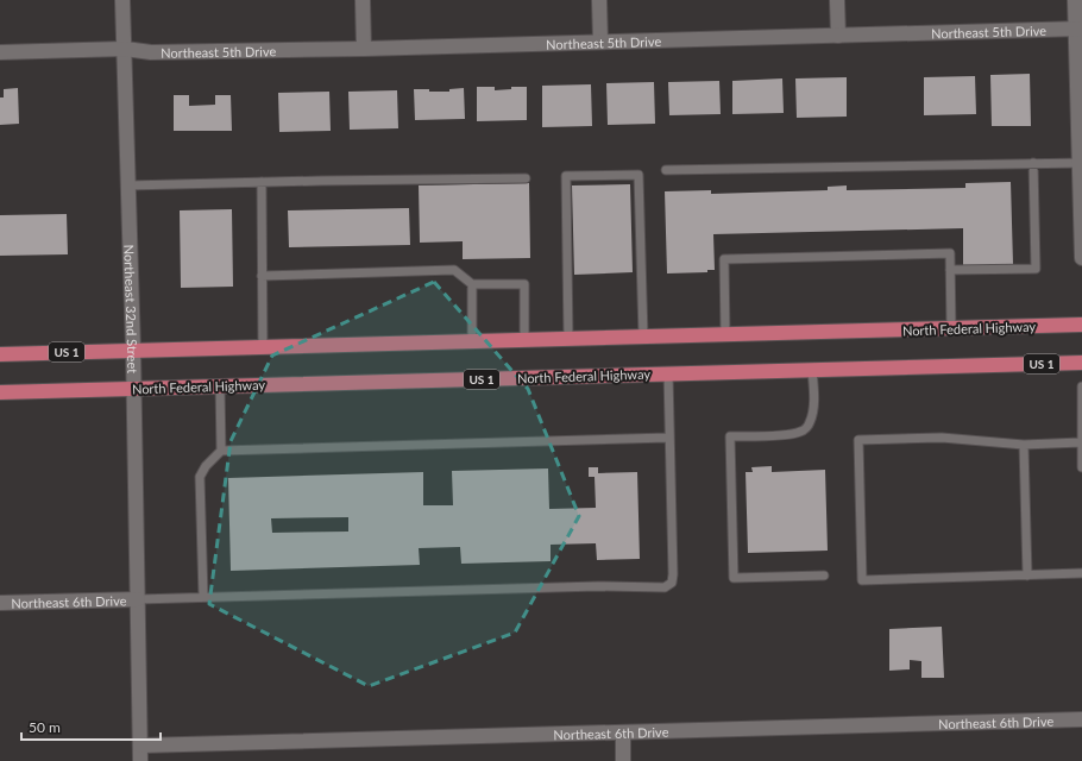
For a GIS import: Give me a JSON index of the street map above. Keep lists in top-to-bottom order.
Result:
{
  "streets": {
    "main road": ["North Federal Highway", "US 1"],
    "street": ["Northeast 5th Drive", "Northeast 32nd Street", "Northeast 6th Drive"]
  },
  "crossings": [
    ["Northeast 5th Drive", "Northeast 32nd Street"],
    ["Northeast 32nd Street", "North Federal Highway"],
    ["Northeast 32nd Street", "Northeast 6th Drive"]
  ],
  "scale_bar": "50 m"
}
